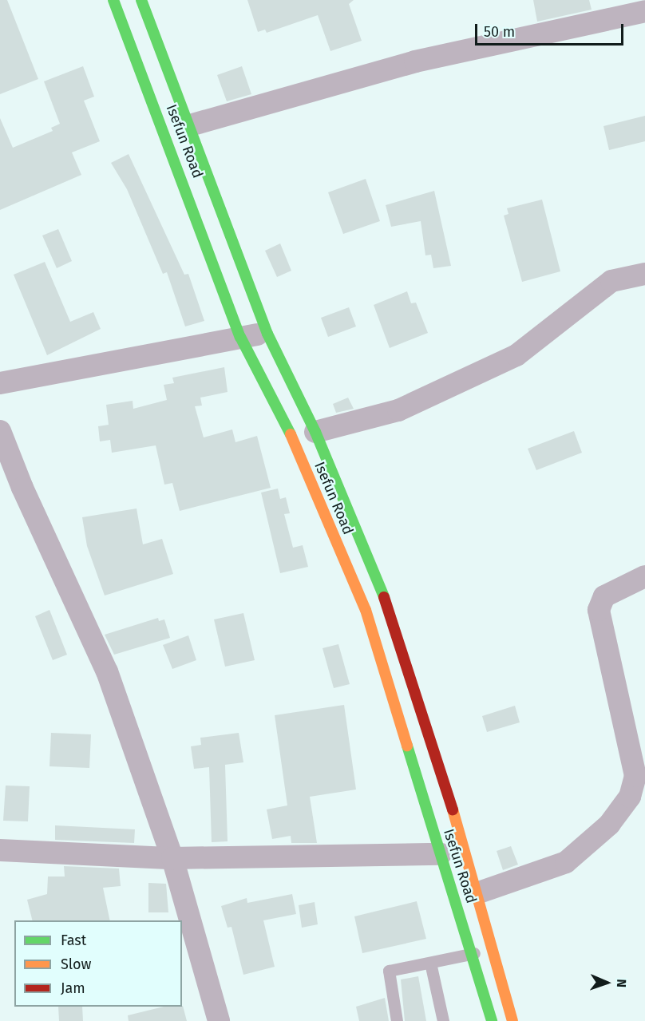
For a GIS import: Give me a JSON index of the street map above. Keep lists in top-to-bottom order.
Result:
{
  "streets": {
    "street": ["Isefun Road"]
  },
  "legend": ["Fast", "Slow", "Jam"],
  "scale_bar": "50 m",
  "north": "right"
}
